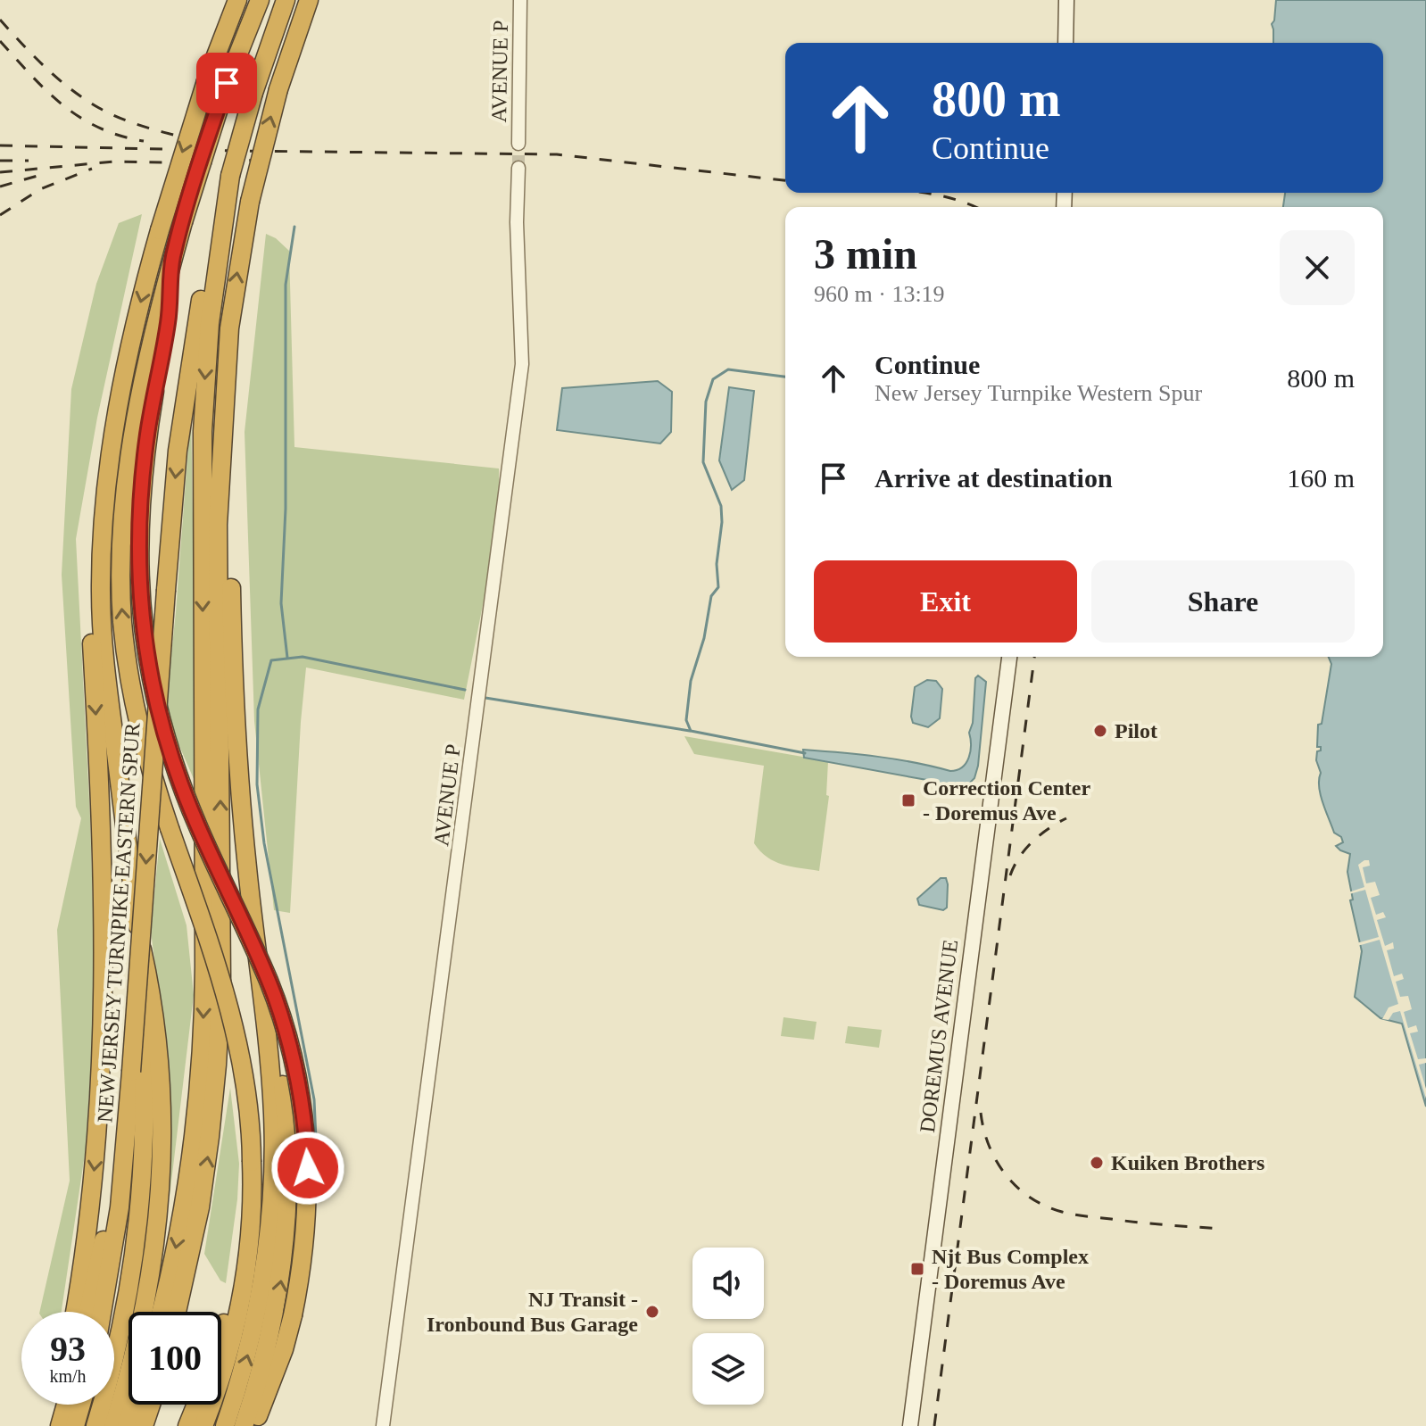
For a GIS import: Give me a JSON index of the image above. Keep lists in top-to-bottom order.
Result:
{
  "streets": {
    "highway": ["NEW JERSEY TURNPIKE EASTERN SPUR"],
    "main road": ["DOREMUS AVENUE"],
    "street": ["AVENUE P"]
  },
  "places": {
    "other": ["Pilot", "Kuiken Brothers", "NJ Transit - Ironbound Bus Garage"],
    "transit": ["Correction Center - Doremus Ave", "Njt Bus Complex - Doremus Ave"]
  },
  "page": {
    "turn": ["800 m", "Continue"],
    "heading": ["3 min", "960 m · 13:19"],
    "list": [
      {
        "name": "Continue",
        "note": "New Jersey Turnpike Western Spur",
        "value": "800 m"
      },
      {
        "name": "Arrive at destination",
        "value": "160 m"
      }
    ],
    "buttons": ["Exit", "Share"],
    "speed": "93 km/h",
    "limit": "100"
  }
}
